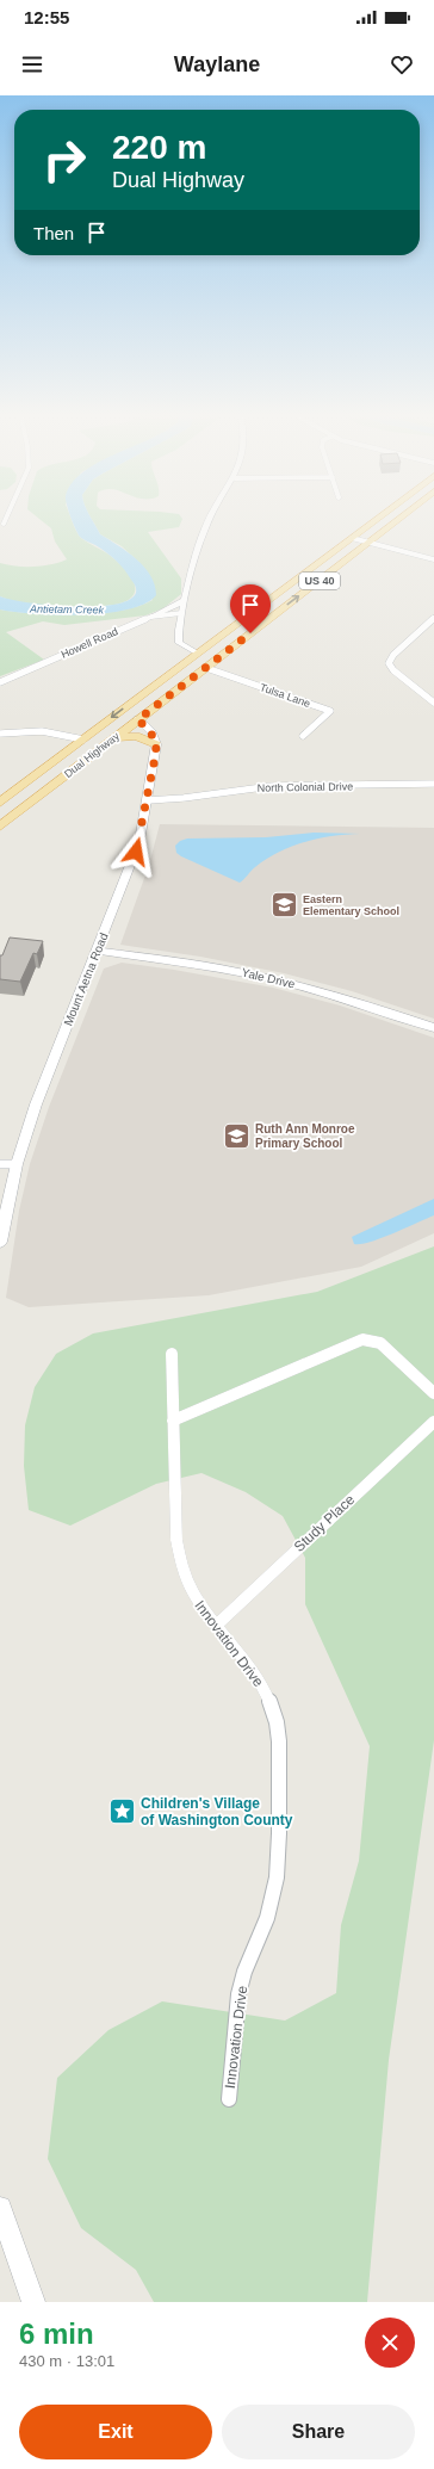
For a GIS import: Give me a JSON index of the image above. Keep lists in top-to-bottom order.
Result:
{
  "streets": {
    "main road": ["US 40", "Dual Highway"],
    "street": [
      "Howell Road",
      "Tulsa Lane",
      "North Colonial Drive",
      "Yale Drive",
      "Mount Aetna Road",
      "Study Place",
      "Innovation Drive"
    ]
  },
  "crossings": [
    ["Tulsa Lane", "Dual Highway"],
    ["North Colonial Drive", "Mount Aetna Road"],
    ["Yale Drive", "Mount Aetna Road"],
    ["Study Place", "Innovation Drive"]
  ],
  "water": ["Antietam Creek"],
  "places": {
    "school or university": ["Eastern Elementary School", "Ruth Ann Monroe Primary School"],
    "place": ["Children's Village of Washington County"]
  },
  "page": {
    "status": "12:55",
    "header": "Waylane",
    "turn": ["220 m", "Dual Highway"],
    "then": "Then",
    "heading": ["6 min", "430 m · 13:01"],
    "buttons": ["Exit", "Share"]
  }
}
